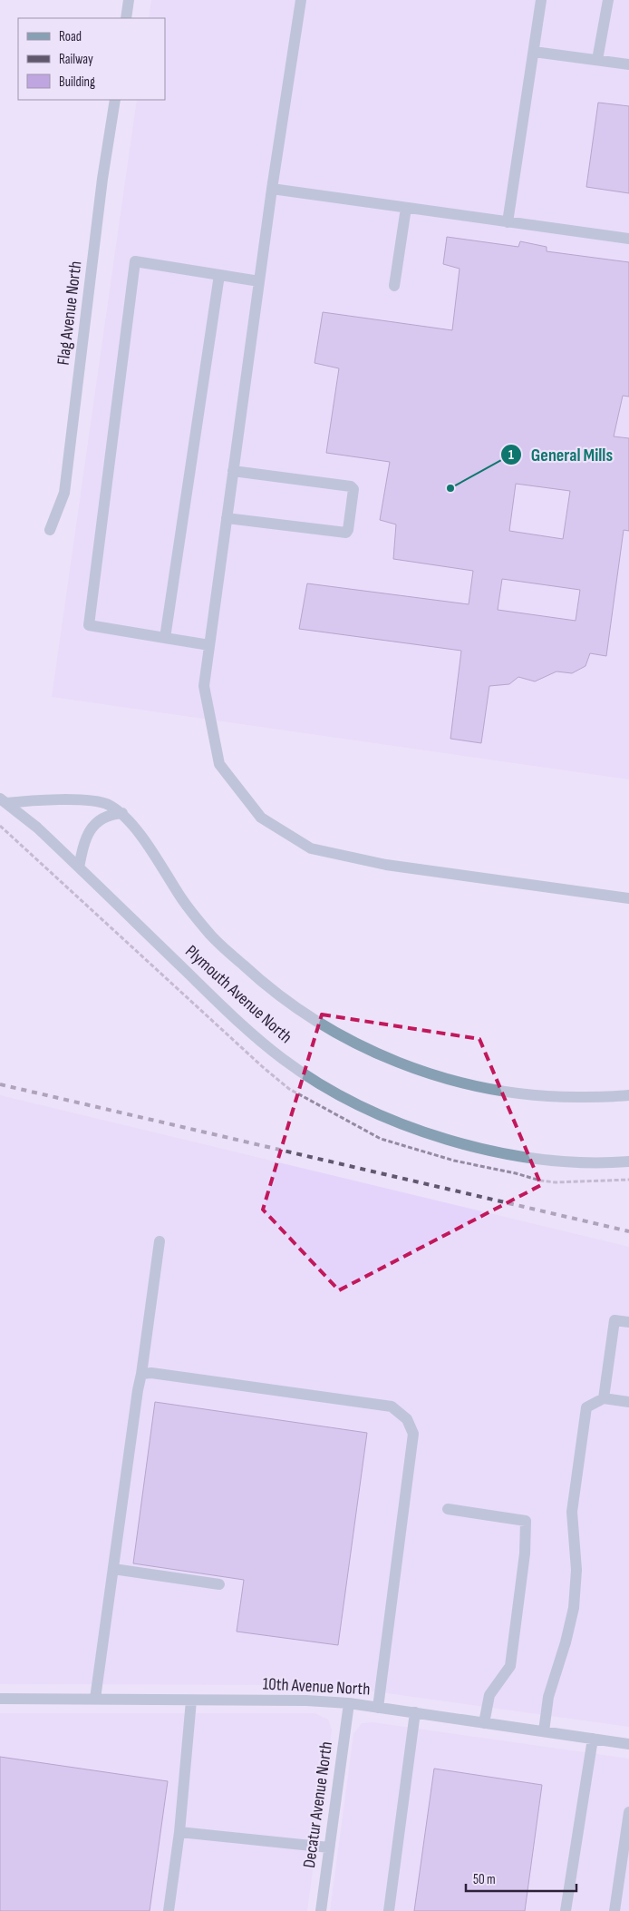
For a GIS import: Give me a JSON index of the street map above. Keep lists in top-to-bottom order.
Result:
{
  "streets": {
    "street": [
      "Flag Avenue North",
      "Plymouth Avenue North",
      "10th Avenue North",
      "Decatur Avenue North"
    ]
  },
  "crossings": [
    ["10th Avenue North", "Decatur Avenue North"]
  ],
  "places": ["General Mills"],
  "legend": ["Road", "Railway", "Building"],
  "scale_bar": "50 m"
}
